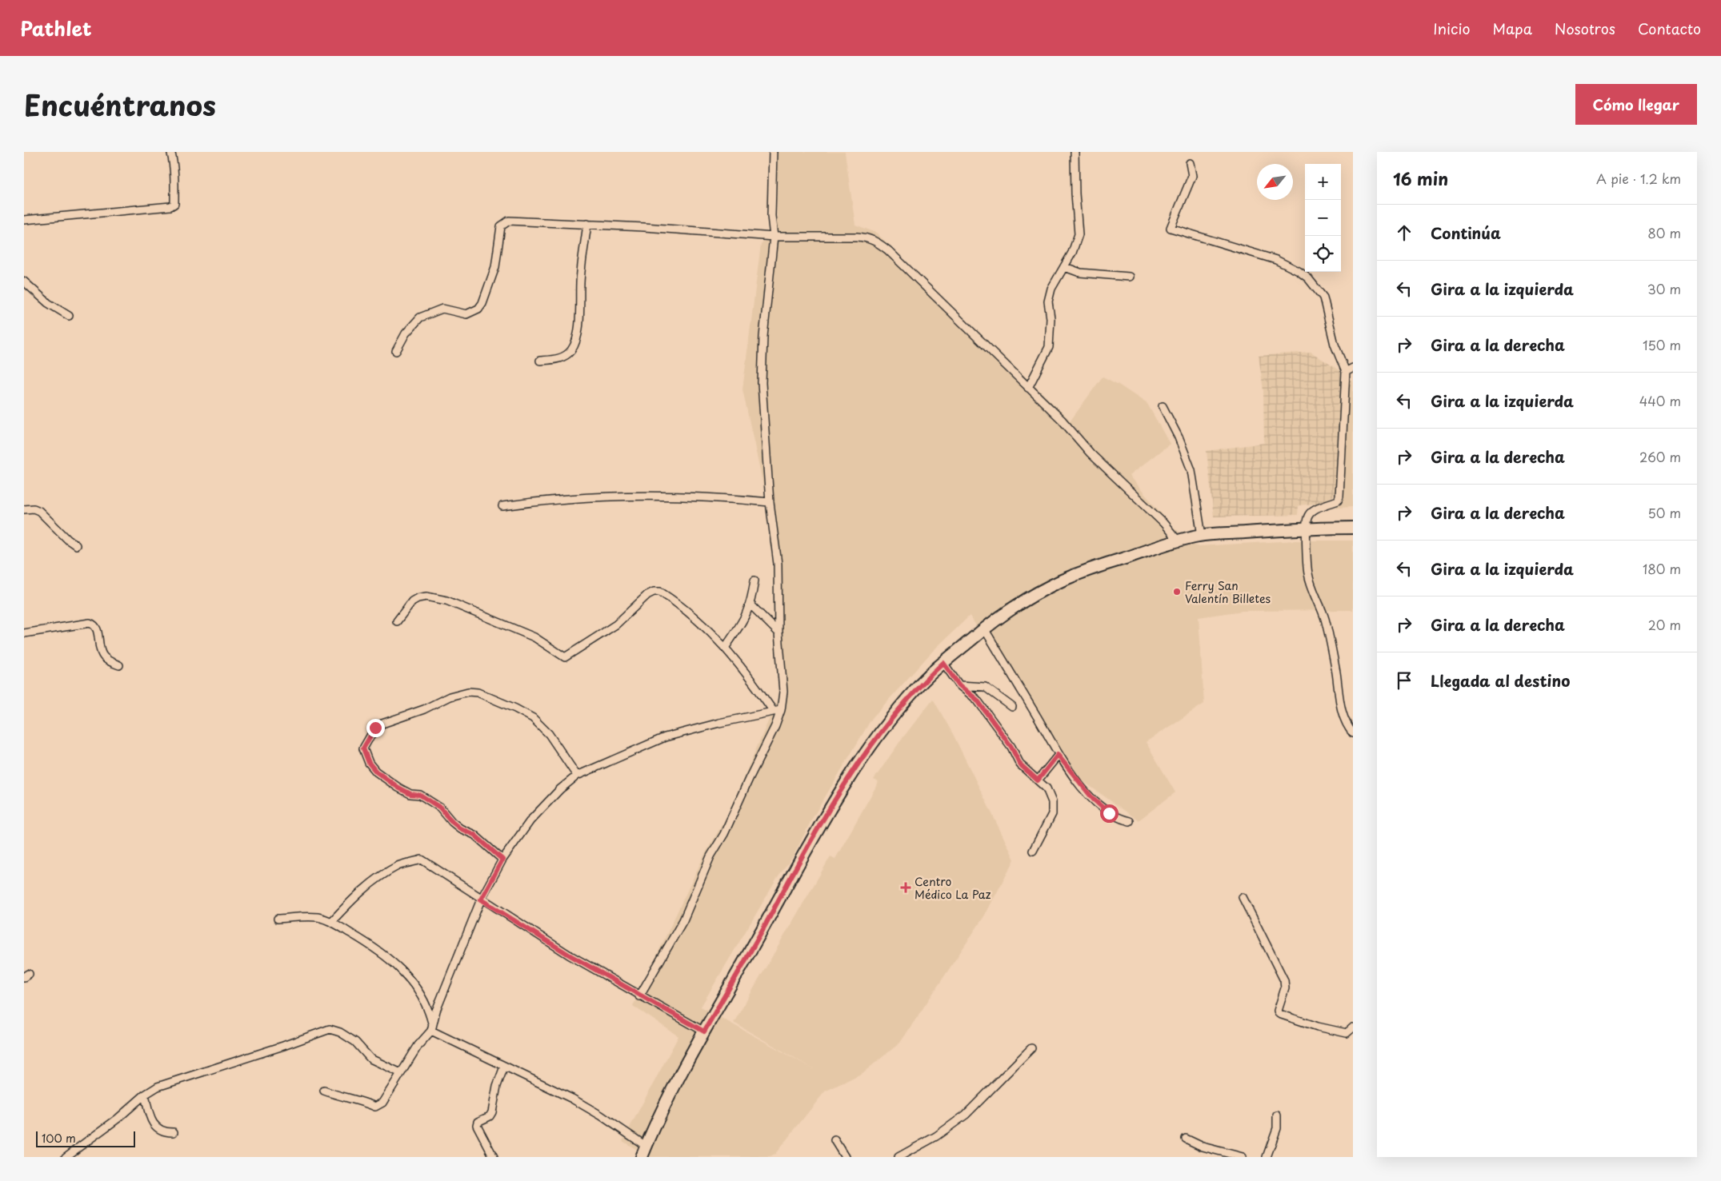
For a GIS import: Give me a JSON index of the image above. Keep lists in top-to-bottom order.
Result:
{
  "places": {
    "other": ["Ferry San Valentín Billetes"],
    "health": ["Centro Médico La Paz"]
  },
  "scale_bar": "100 m",
  "north": "bottom left",
  "page": {
    "header": "Pathlet",
    "nav": [
      "Inicio",
      "Mapa",
      "Nosotros",
      "Contacto"
    ],
    "title": "Encuéntranos",
    "buttons": "Cómo llegar",
    "heading": ["16 min", "A pie · 1.2 km"],
    "map_buttons": ["+", "−"],
    "list": [
      ["Continúa", "80 m"],
      ["Gira a la izquierda", "30 m"],
      ["Gira a la derecha", "150 m"],
      ["Gira a la izquierda", "440 m"],
      ["Gira a la derecha", "260 m"],
      ["Gira a la derecha", "50 m"],
      ["Gira a la izquierda", "180 m"],
      ["Gira a la derecha", "20 m"],
      "Llegada al destino"
    ],
    "scale": "100 m"
  }
}
